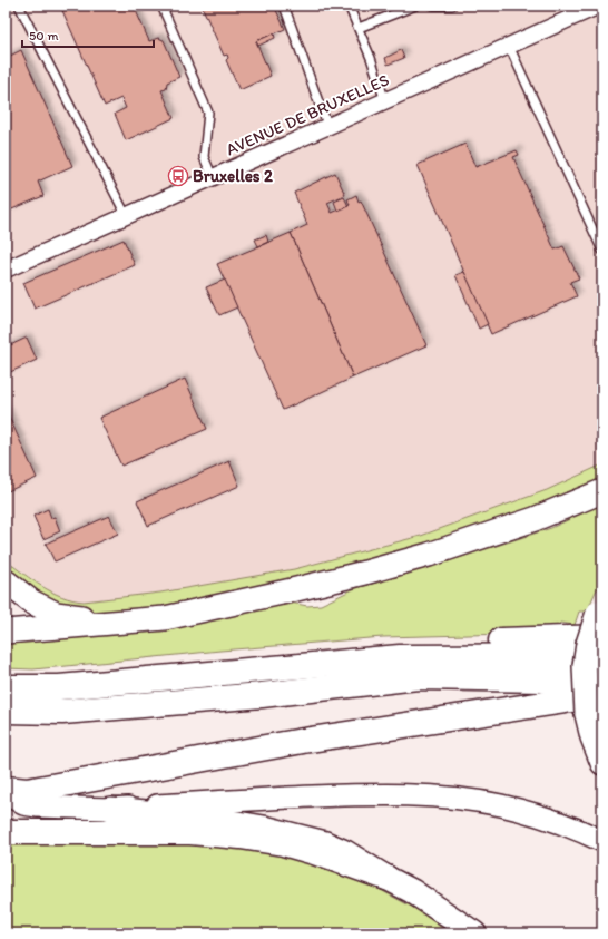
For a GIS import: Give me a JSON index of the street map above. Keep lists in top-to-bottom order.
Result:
{
  "streets": {
    "street": ["AVENUE DE BRUXELLES"]
  },
  "places": {
    "bus stop": ["Bruxelles 2"]
  },
  "scale_bar": "50 m"
}
